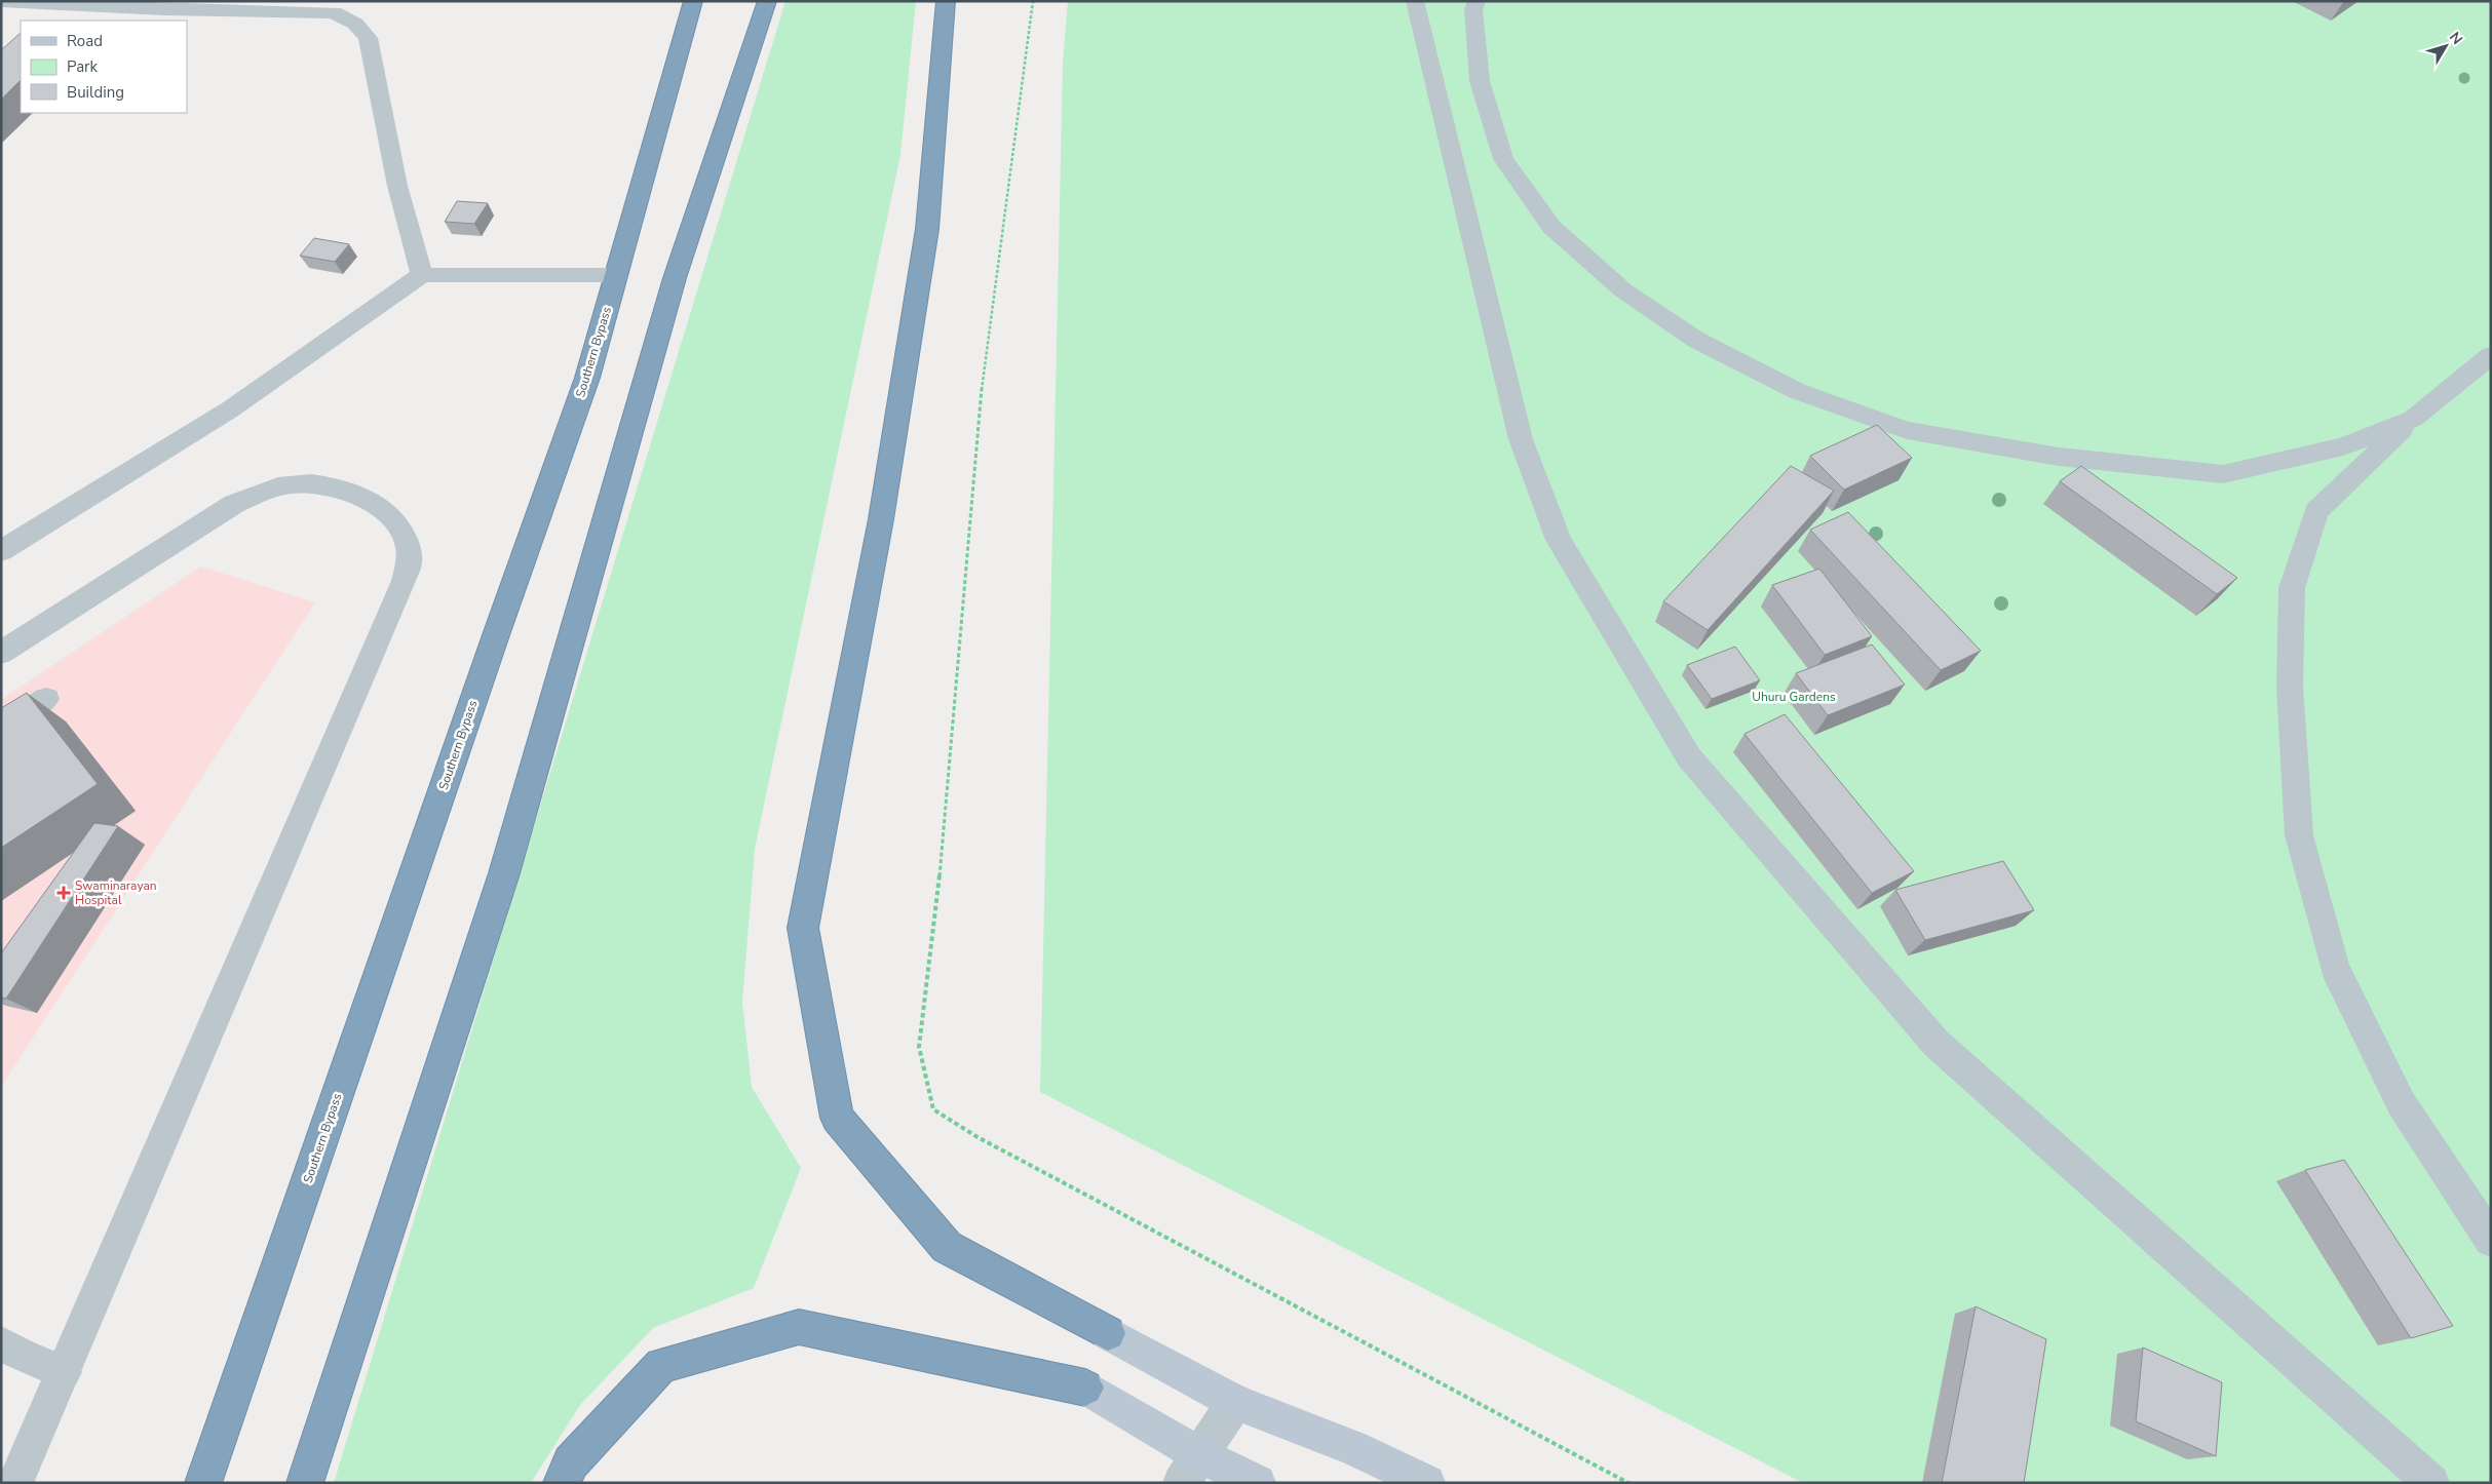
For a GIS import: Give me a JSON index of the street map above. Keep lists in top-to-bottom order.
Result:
{
  "streets": {
    "highway": ["Southern Bypass"]
  },
  "parks": ["Uhuru Gardens"],
  "places": {
    "health": ["Swaminarayan Hospital"]
  },
  "legend": ["Road", "Park", "Building"],
  "north": "top right"
}
